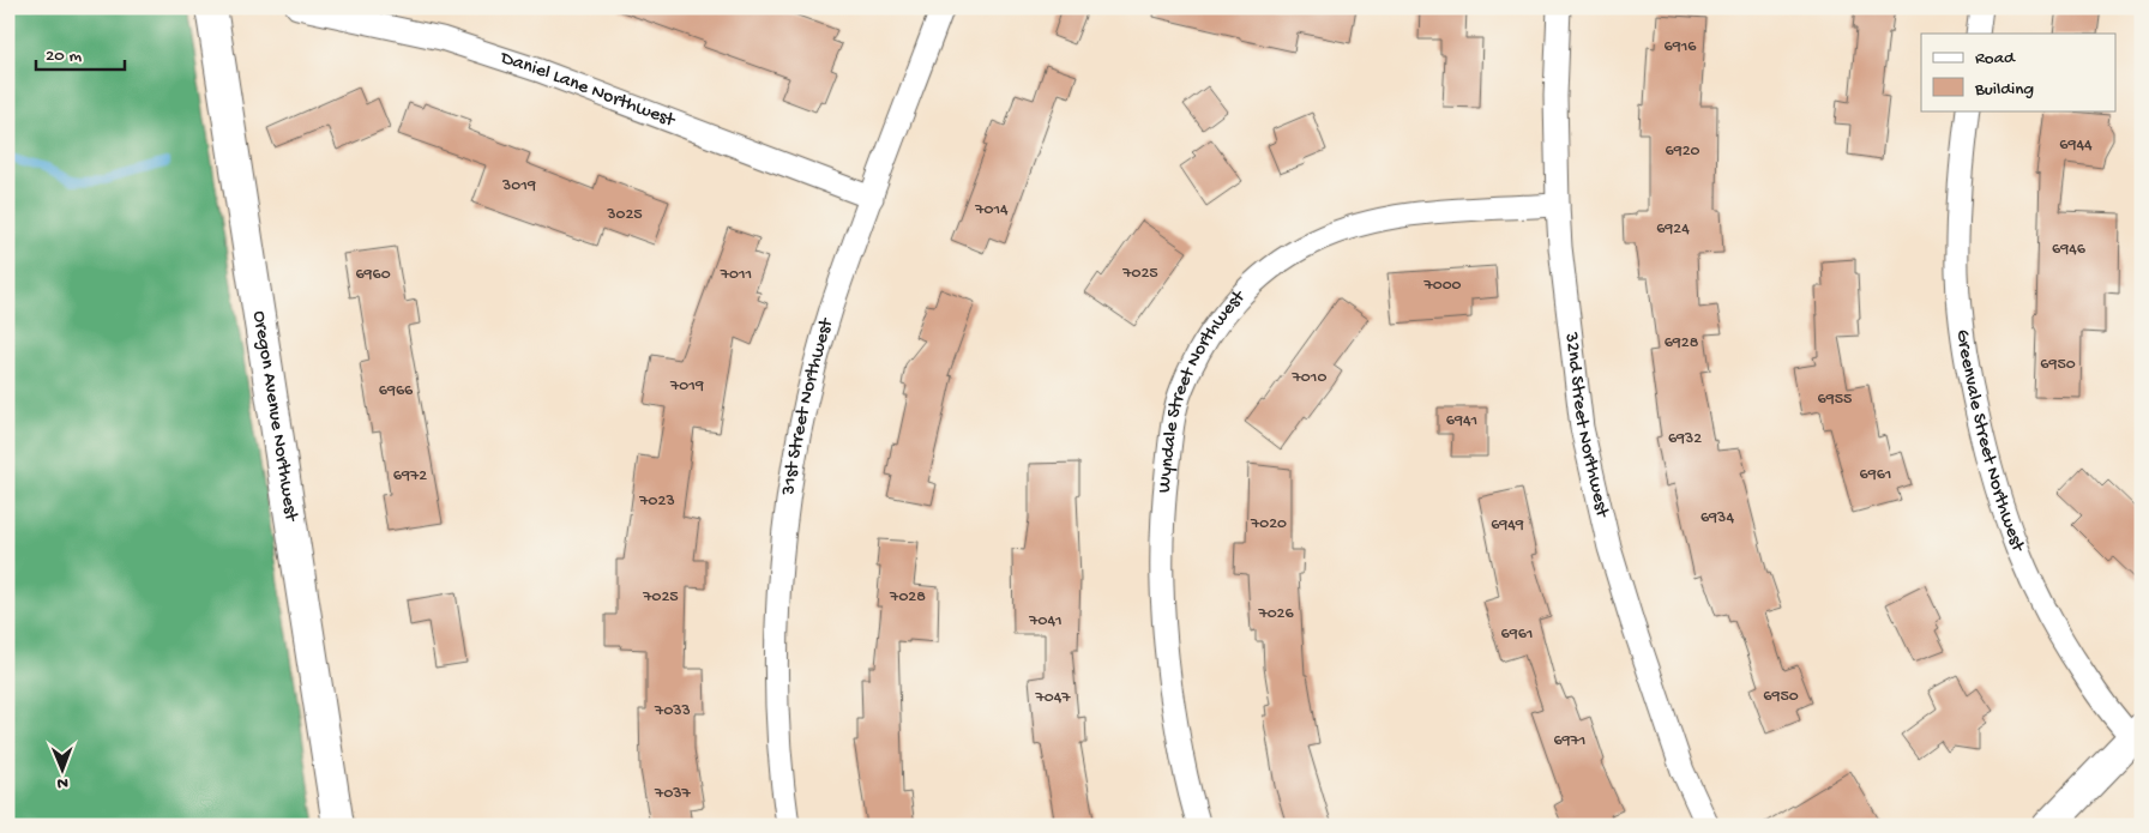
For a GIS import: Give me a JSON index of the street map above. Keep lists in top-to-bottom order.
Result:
{
  "streets": {
    "street": [
      "Daniel Lane Northwest",
      "Wyndale Street Northwest",
      "31st Street Northwest",
      "Oregon Avenue Northwest",
      "32nd Street Northwest",
      "Greenvale Street Northwest"
    ]
  },
  "crossings": [
    ["Daniel Lane Northwest", "31st Street Northwest"],
    ["Wyndale Street Northwest", "32nd Street Northwest"]
  ],
  "house_numbers": [
    "6916",
    "6944",
    "6920",
    "3019",
    "7014",
    "3025",
    "6924",
    "6946",
    "7025",
    "6960",
    "7011",
    "7000",
    "6928",
    "6950",
    "7010",
    "7019",
    "6966",
    "6955",
    "6941",
    "6932",
    "6961",
    "6972",
    "7023",
    "6934",
    "7020",
    "6949",
    "7025",
    "7028",
    "7026",
    "7041",
    "6961",
    "6950",
    "7047",
    "7033",
    "6971",
    "7037"
  ],
  "legend": ["Road", "Building"],
  "scale_bar": "20 m",
  "north": "bottom"
}
